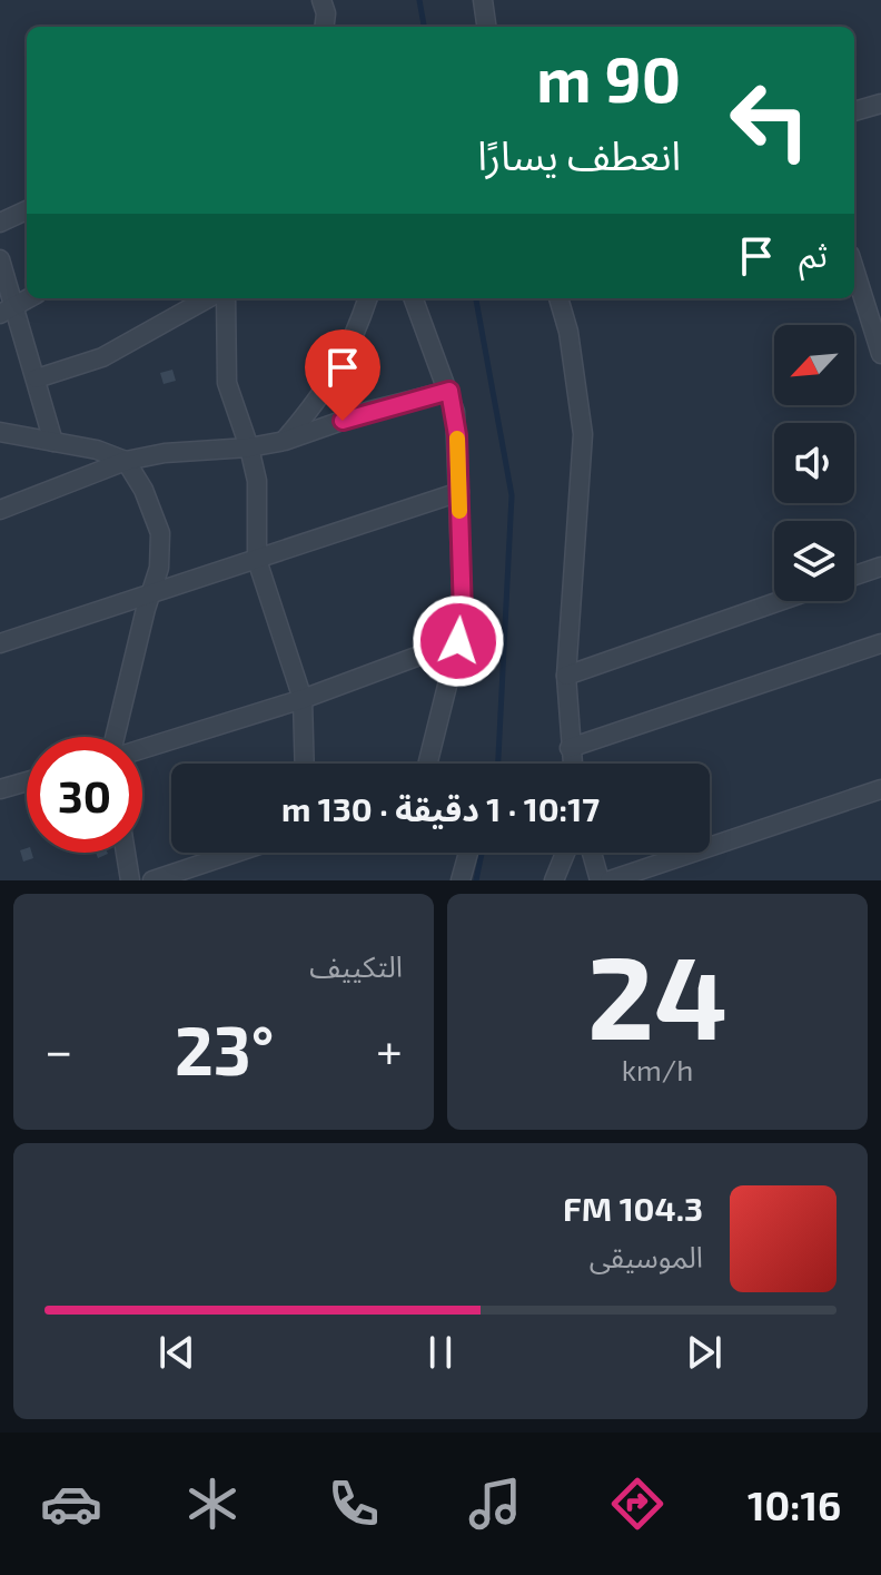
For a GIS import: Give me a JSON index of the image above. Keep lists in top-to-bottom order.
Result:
{
  "north": "bottom left",
  "page": {
    "turn": ["90 m", "انعطف يسارًا"],
    "then": "ثم",
    "limit": "30",
    "trip": "10:17 · 1 دقيقة · 130 m",
    "tile": [
      ["24", "km/h"],
      "التكييف"
    ],
    "heat": ["−", "23°", "+"],
    "song": ["104.3 FM", "الموسيقى"],
    "tabs": "10:16"
  }
}
